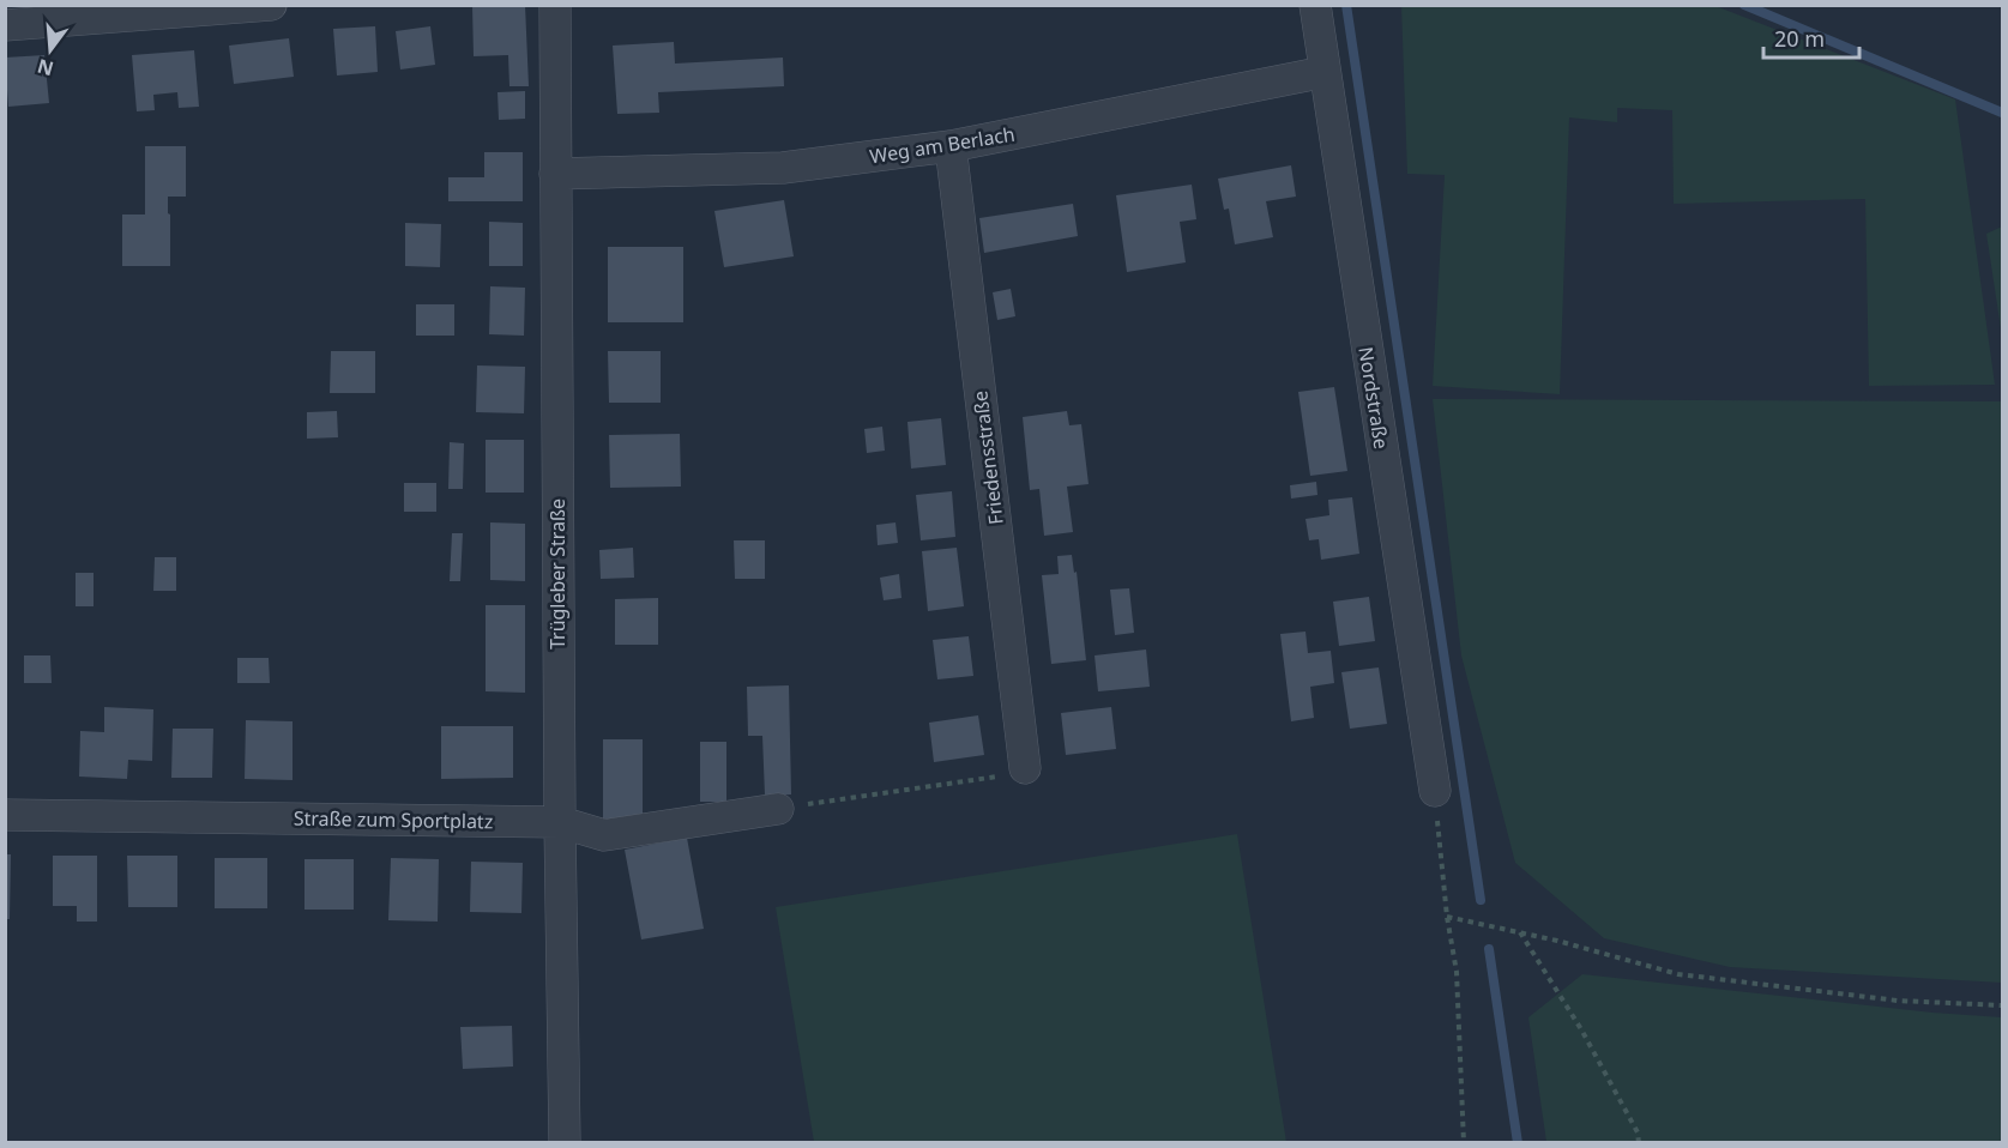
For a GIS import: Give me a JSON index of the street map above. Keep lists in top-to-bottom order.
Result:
{
  "streets": {
    "street": [
      "Weg am Berlach",
      "Nordstraße",
      "Friedensstraße",
      "Trügleber Straße",
      "Straße zum Sportplatz"
    ]
  },
  "crossings": [
    ["Weg am Berlach", "Nordstraße"],
    ["Weg am Berlach", "Friedensstraße"],
    ["Weg am Berlach", "Trügleber Straße"],
    ["Trügleber Straße", "Straße zum Sportplatz"]
  ],
  "scale_bar": "20 m",
  "north": "bottom"
}
